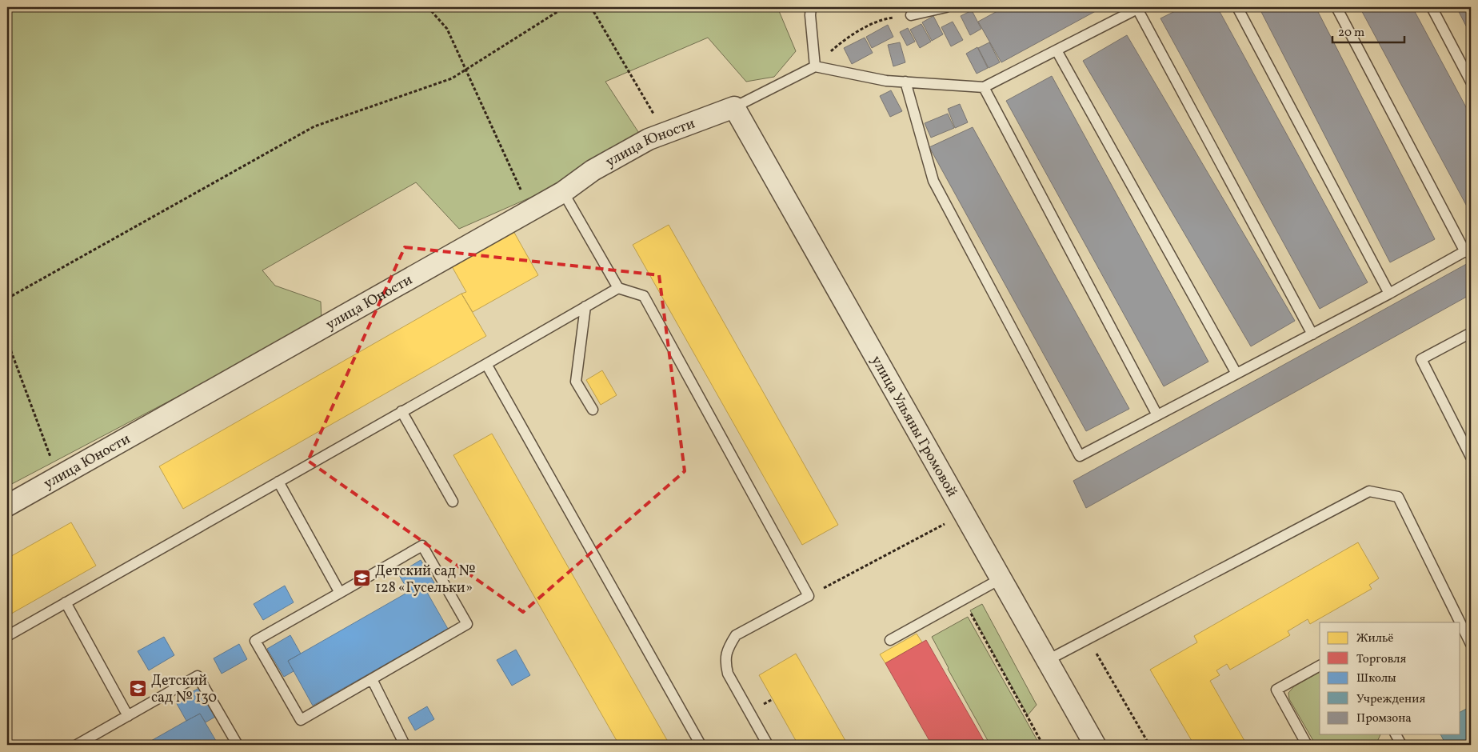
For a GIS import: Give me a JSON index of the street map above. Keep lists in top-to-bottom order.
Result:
{
  "streets": {
    "street": ["улица Юности", "улица Ульяны Громовой"]
  },
  "crossings": [
    ["улица Юности", "улица Ульяны Громовой"]
  ],
  "places": {
    "school or university": ["Детский сад № 128 «Гусельки»", "Детский сад № 130"]
  },
  "legend": [
    "Жильё",
    "Торговля",
    "Школы",
    "Учреждения",
    "Промзона"
  ],
  "scale_bar": "20 m"
}
